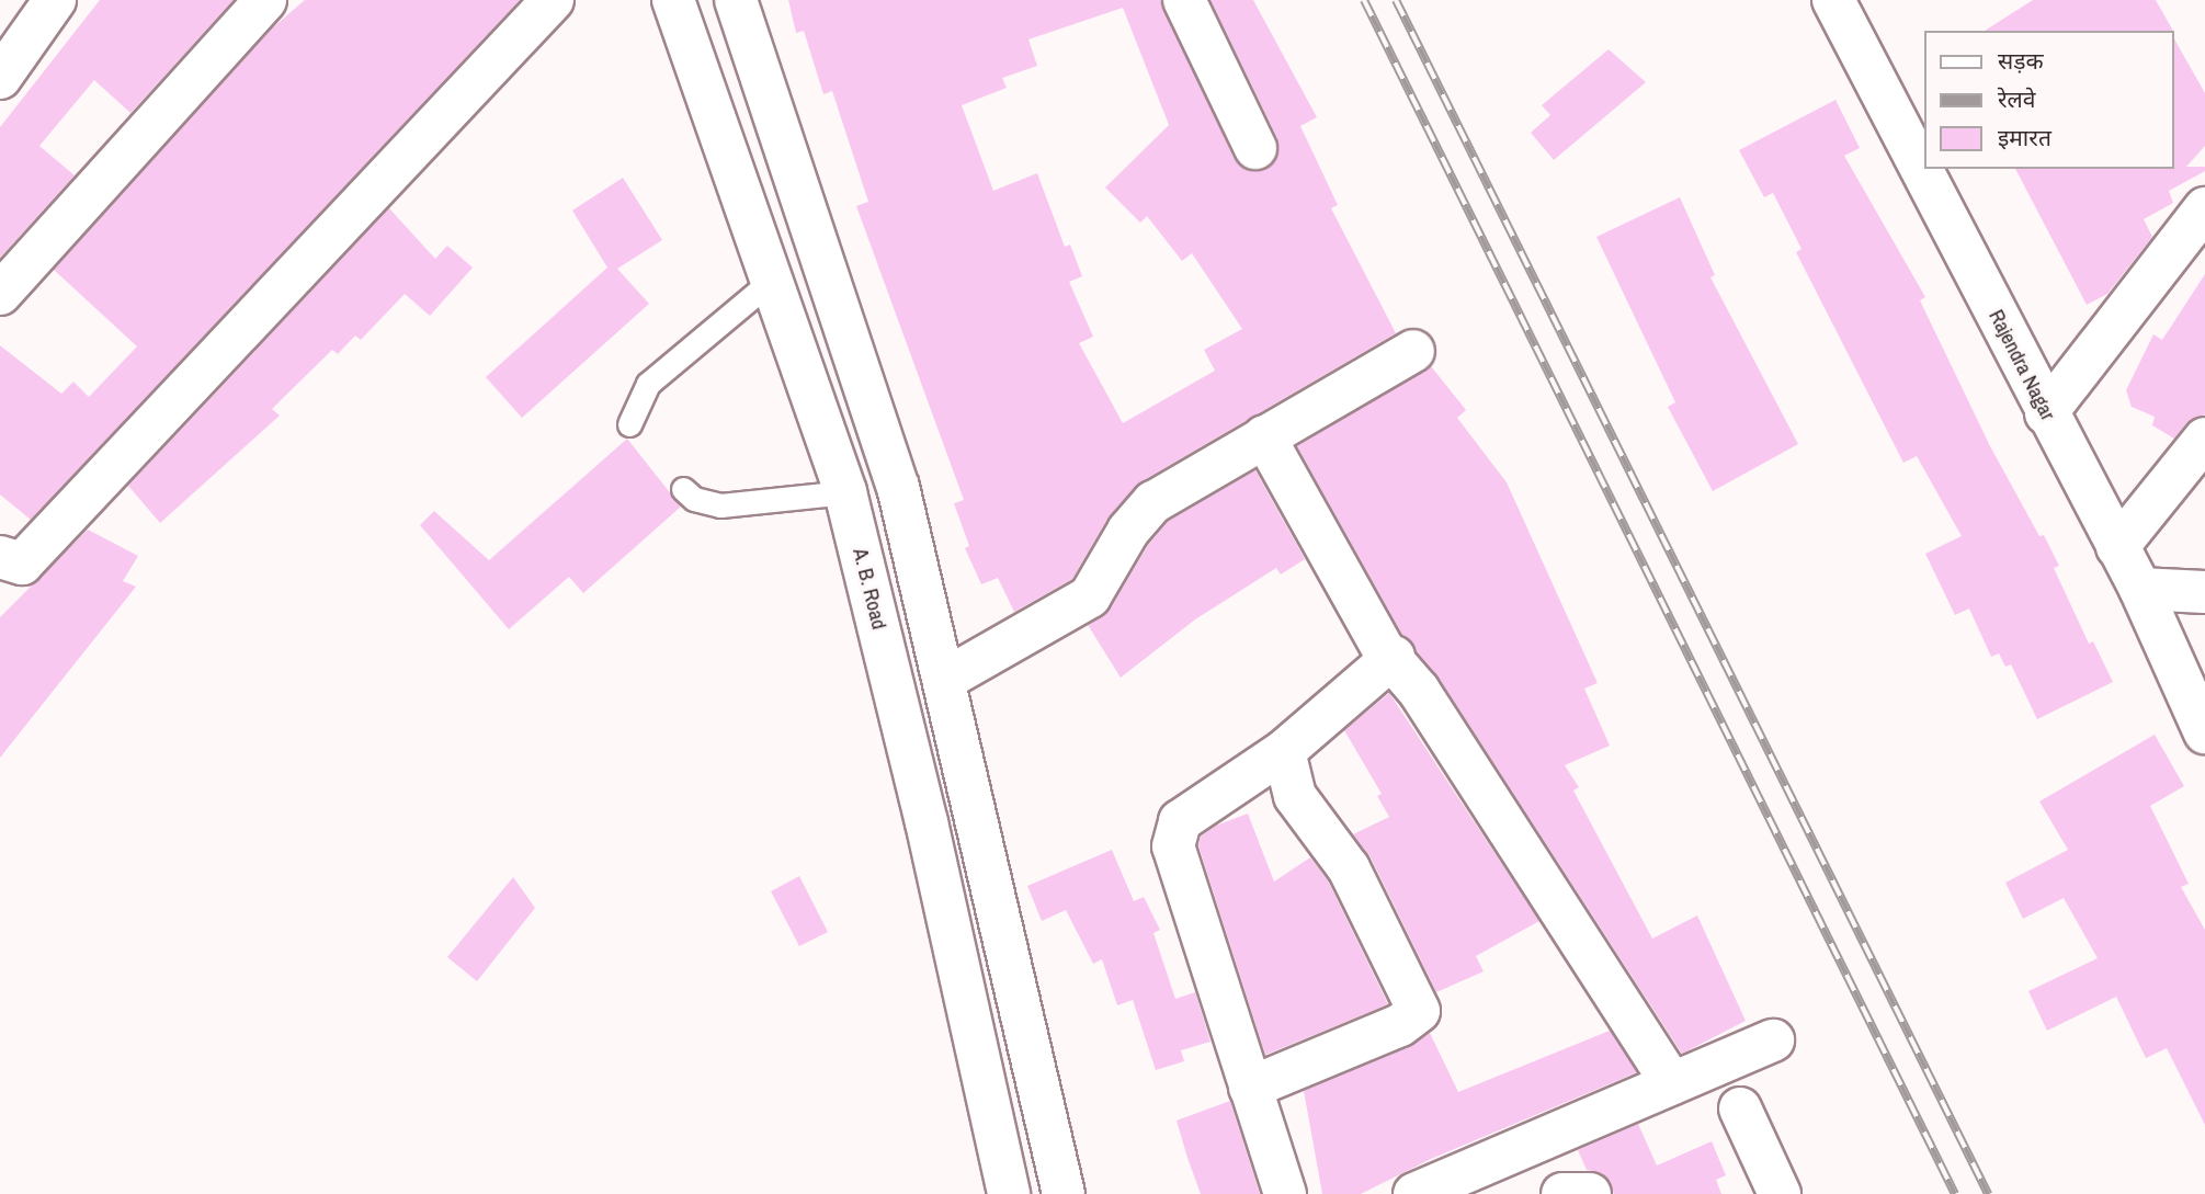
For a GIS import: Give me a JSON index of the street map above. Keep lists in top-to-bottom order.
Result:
{
  "streets": {
    "street": ["Rajendra Nagar", "A. B. Road"]
  },
  "legend": ["सड़क", "रेलवे", "इमारत"]
}
